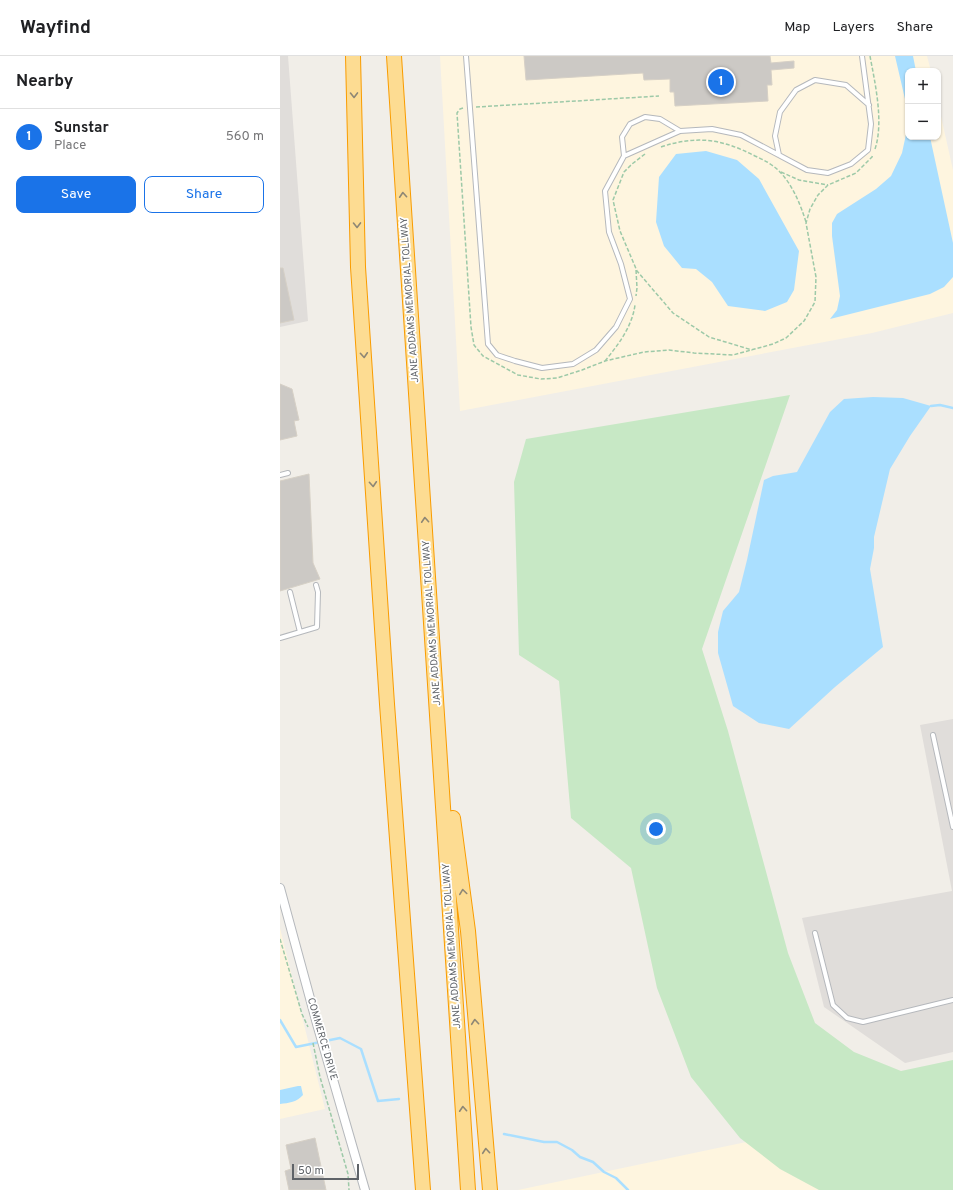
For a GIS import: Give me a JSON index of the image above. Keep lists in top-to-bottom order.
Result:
{
  "streets": {
    "highway": ["JANE ADDAMS MEMORIAL TOLLWAY"],
    "street": ["COMMERCE DRIVE"]
  },
  "scale_bar": "50 m",
  "page": {
    "header": "Wayfind",
    "nav": ["Map", "Layers", "Share"],
    "heading": "Nearby",
    "pins": "1",
    "map_buttons": ["+", "−"],
    "list": [
      {
        "mark": "1",
        "name": "Sunstar",
        "note": "Place",
        "value": "560 m"
      }
    ],
    "buttons": ["Save", "Share"],
    "scale": "50 m"
  }
}
